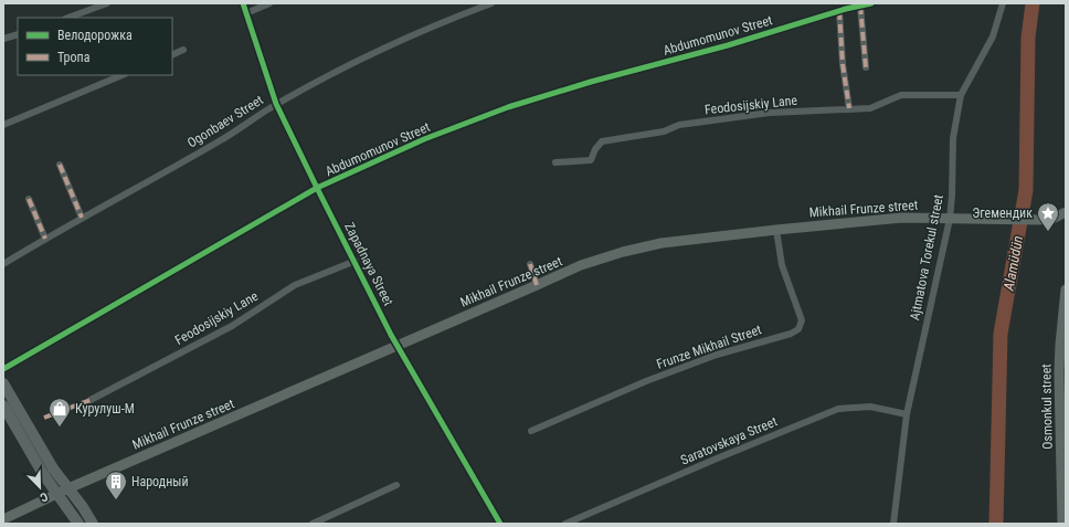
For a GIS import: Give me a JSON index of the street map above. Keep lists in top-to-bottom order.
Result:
{
  "streets": {
    "main road": ["Mikhail Frunze street", "Osmonkul street"],
    "street": [
      "Abdumomunov Street",
      "Feodosijskiy Lane",
      "Ogonbaev Street",
      "Ajtmatova Torekul street",
      "Zapadnaya Street",
      "Frunze Mikhail Street",
      "Saratovskaya Street"
    ]
  },
  "crossings": [
    ["Abdumomunov Street", "Zapadnaya Street"],
    ["Feodosijskiy Lane", "Ajtmatova Torekul street"],
    ["Feodosijskiy Lane", "Zapadnaya Street"],
    ["Ogonbaev Street", "Zapadnaya Street"],
    ["Mikhail Frunze street", "Ajtmatova Torekul street"],
    ["Mikhail Frunze street", "Zapadnaya Street"],
    ["Mikhail Frunze street", "Frunze Mikhail Street"],
    ["Ajtmatova Torekul street", "Saratovskaya Street"]
  ],
  "water": ["Alamüdün"],
  "places": {
    "place": ["Эгемендик"],
    "shop": ["Курулуш-М"],
    "building": ["Народный"]
  },
  "legend": ["Велодорожка", "Тропа"],
  "north": "bottom right"
}
